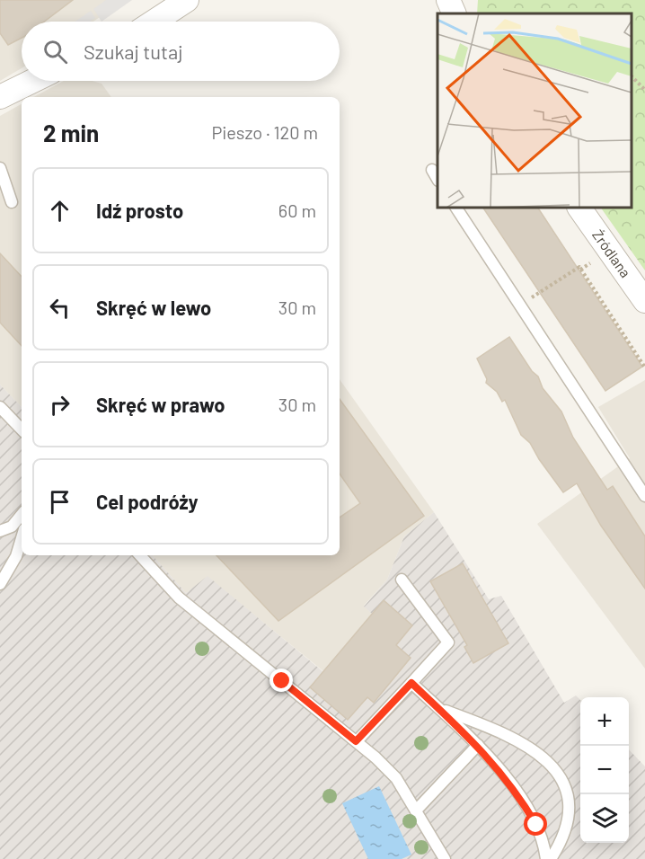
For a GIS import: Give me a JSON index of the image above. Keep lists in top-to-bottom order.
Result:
{
  "streets": {
    "street": ["Źródlana"]
  },
  "page": {
    "search": "Szukaj tutaj",
    "heading": ["2 min", "Pieszo · 120 m"],
    "list": [
      ["Idź prosto", "60 m"],
      ["Skręć w lewo", "30 m"],
      ["Skręć w prawo", "30 m"],
      "Cel podróży"
    ],
    "map_buttons": ["+", "−"]
  }
}
